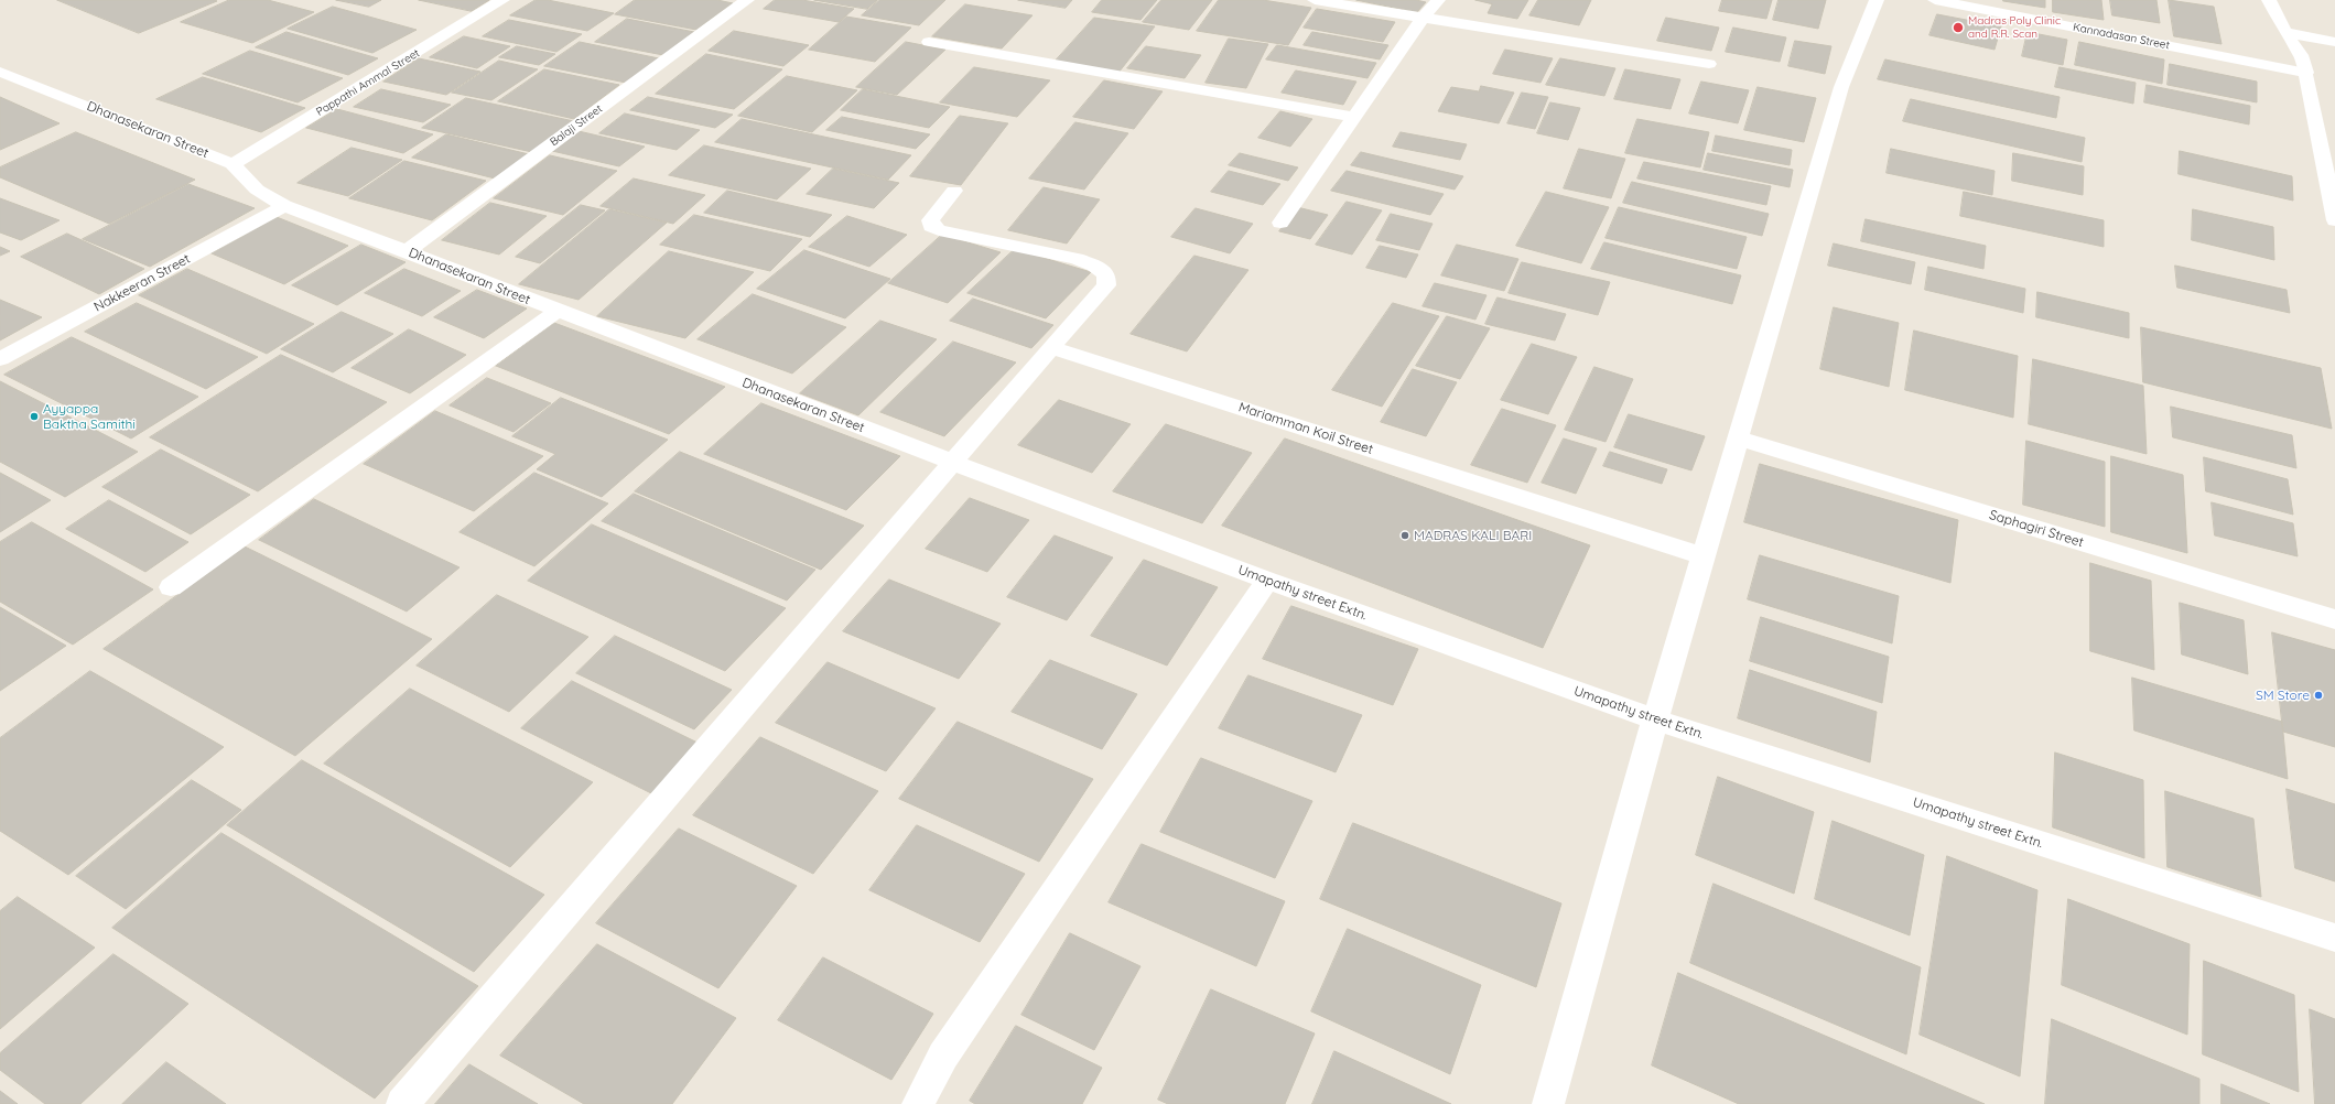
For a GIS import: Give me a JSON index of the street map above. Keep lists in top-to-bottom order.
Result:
{
  "streets": {
    "street": [
      "Kannadasan Street",
      "Pappathi Ammal Street",
      "Balaji Street",
      "Dhanasekaran Street",
      "Nakkeeran Street",
      "Mariamman Koil Street",
      "Saphagiri Street",
      "Umapathy street Extn."
    ]
  },
  "crossings": [
    ["Pappathi Ammal Street", "Dhanasekaran Street"],
    ["Balaji Street", "Dhanasekaran Street"],
    ["Dhanasekaran Street", "Nakkeeran Street"],
    ["Dhanasekaran Street", "Umapathy street Extn."]
  ],
  "places": [
    "Madras Poly Clinic and R.R. Scan",
    "Ayyappa Baktha Samithi",
    "MADRAS KALI BARI",
    "SM Store"
  ]
}
